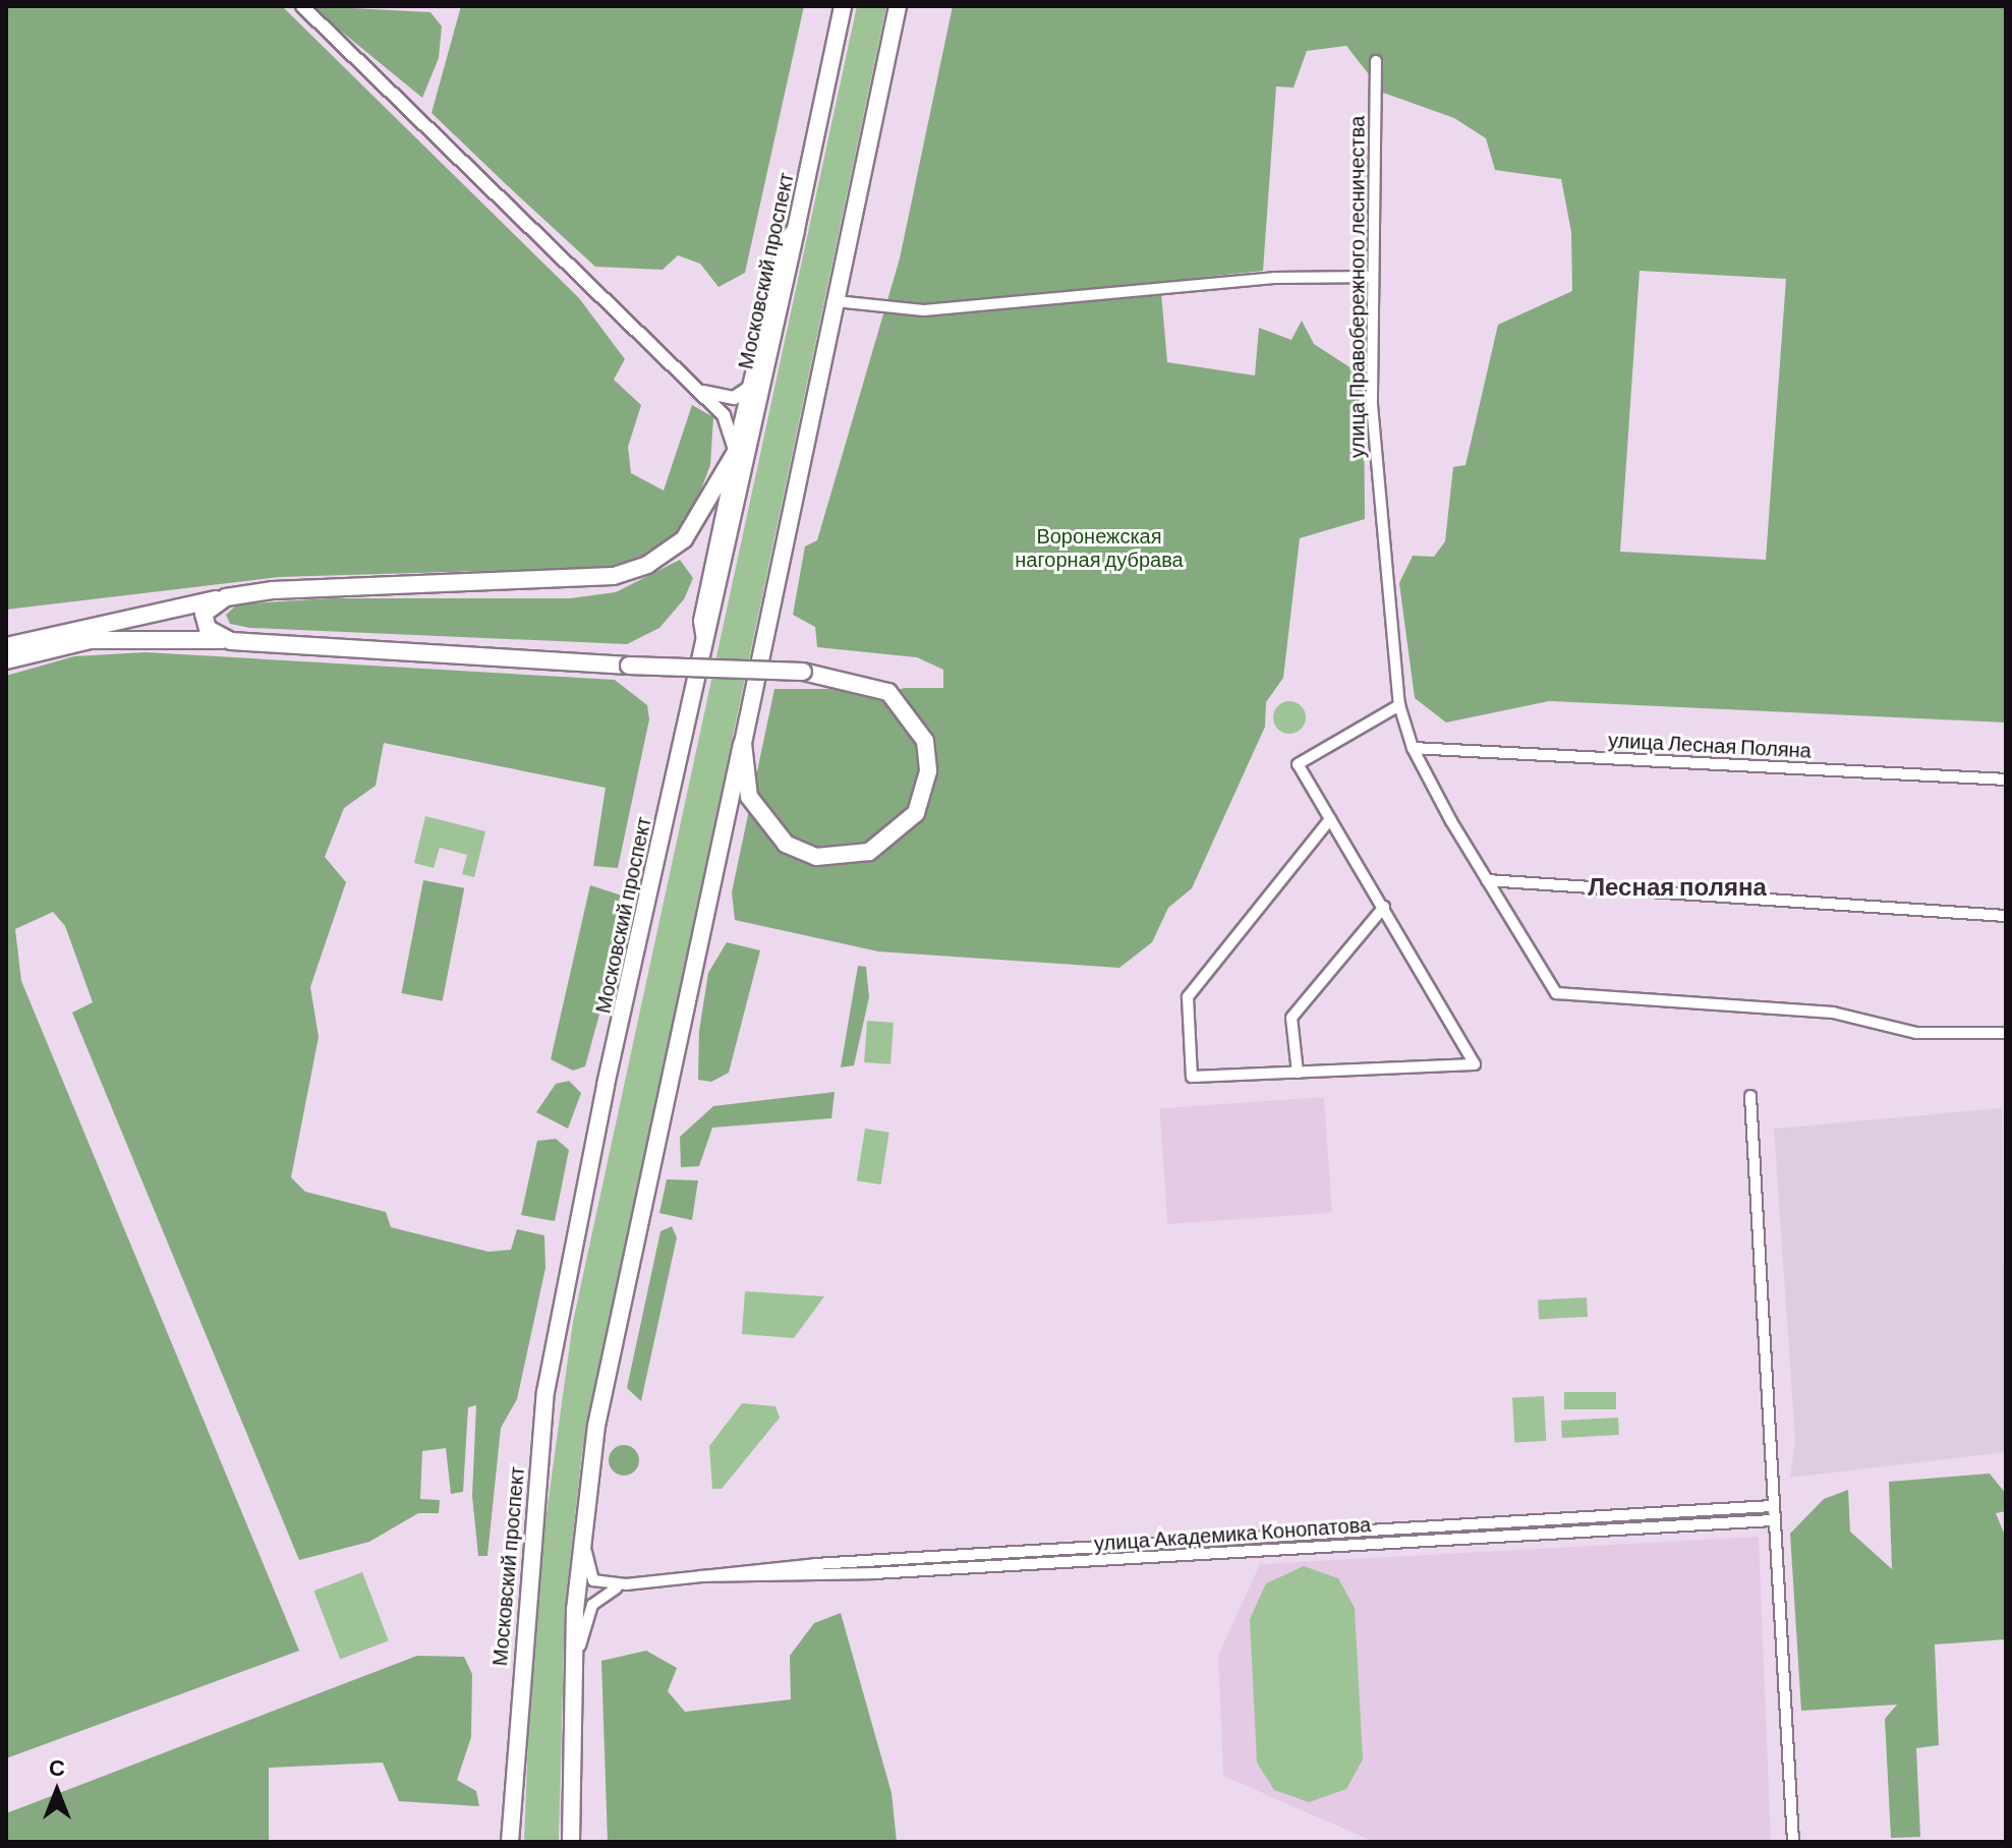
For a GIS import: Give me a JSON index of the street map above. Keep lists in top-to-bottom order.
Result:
{
  "streets": {
    "main road": ["Московский проспект"],
    "street": ["улица Правобережного лесничества", "улица Лесная Поляна", "улица Академика Конопатова"]
  },
  "districts": ["Лесная поляна"],
  "parks": ["Воронежская нагорная дубрава"],
  "north": "top"
}
